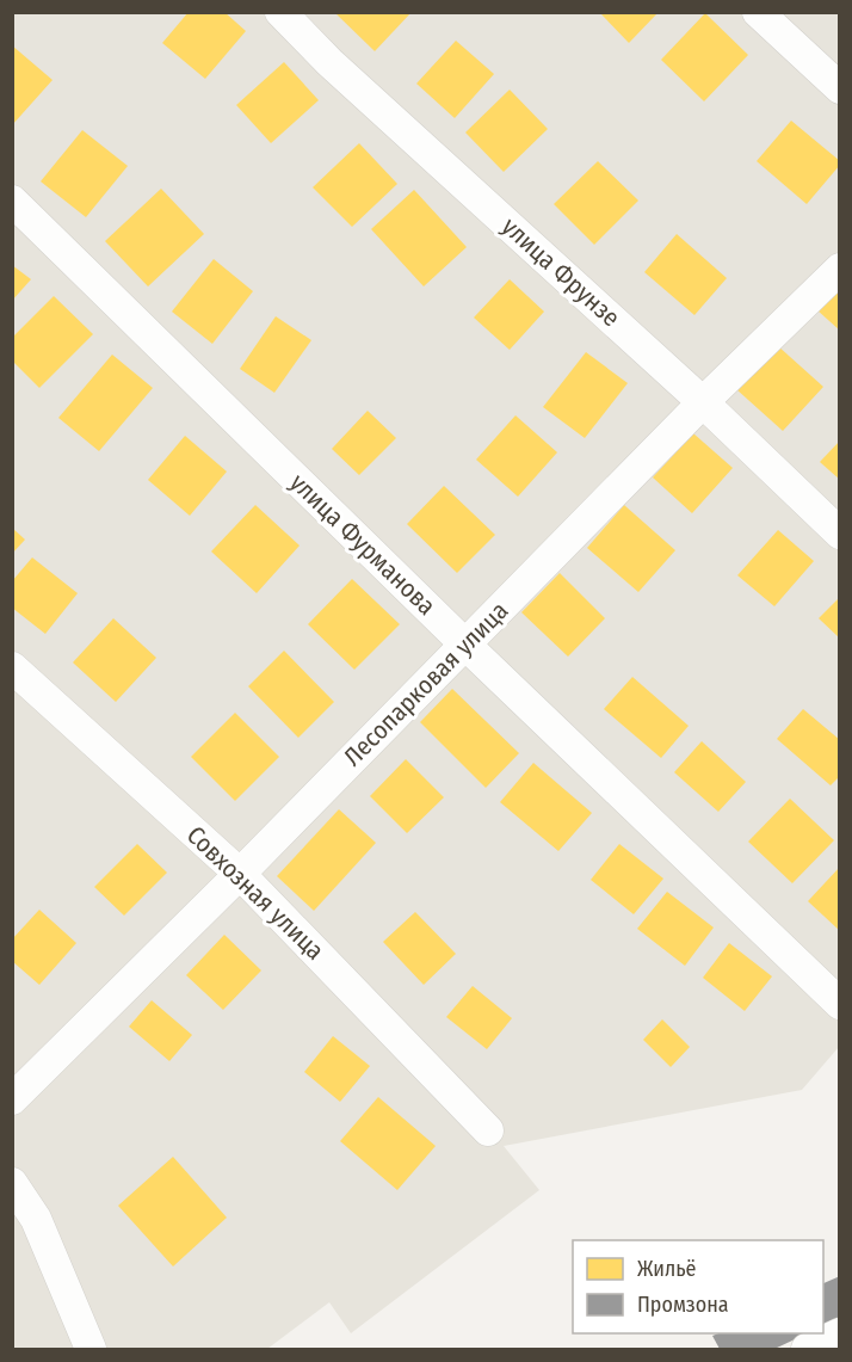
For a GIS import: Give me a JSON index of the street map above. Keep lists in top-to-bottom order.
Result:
{
  "streets": {
    "street": [
      "улица Фрунзе",
      "улица Фурманова",
      "Лесопарковая улица",
      "Совхозная улица"
    ]
  },
  "crossings": [
    ["улица Фрунзе", "Лесопарковая улица"],
    ["улица Фурманова", "Лесопарковая улица"],
    ["Лесопарковая улица", "Совхозная улица"]
  ],
  "legend": ["Жильё", "Промзона"]
}
